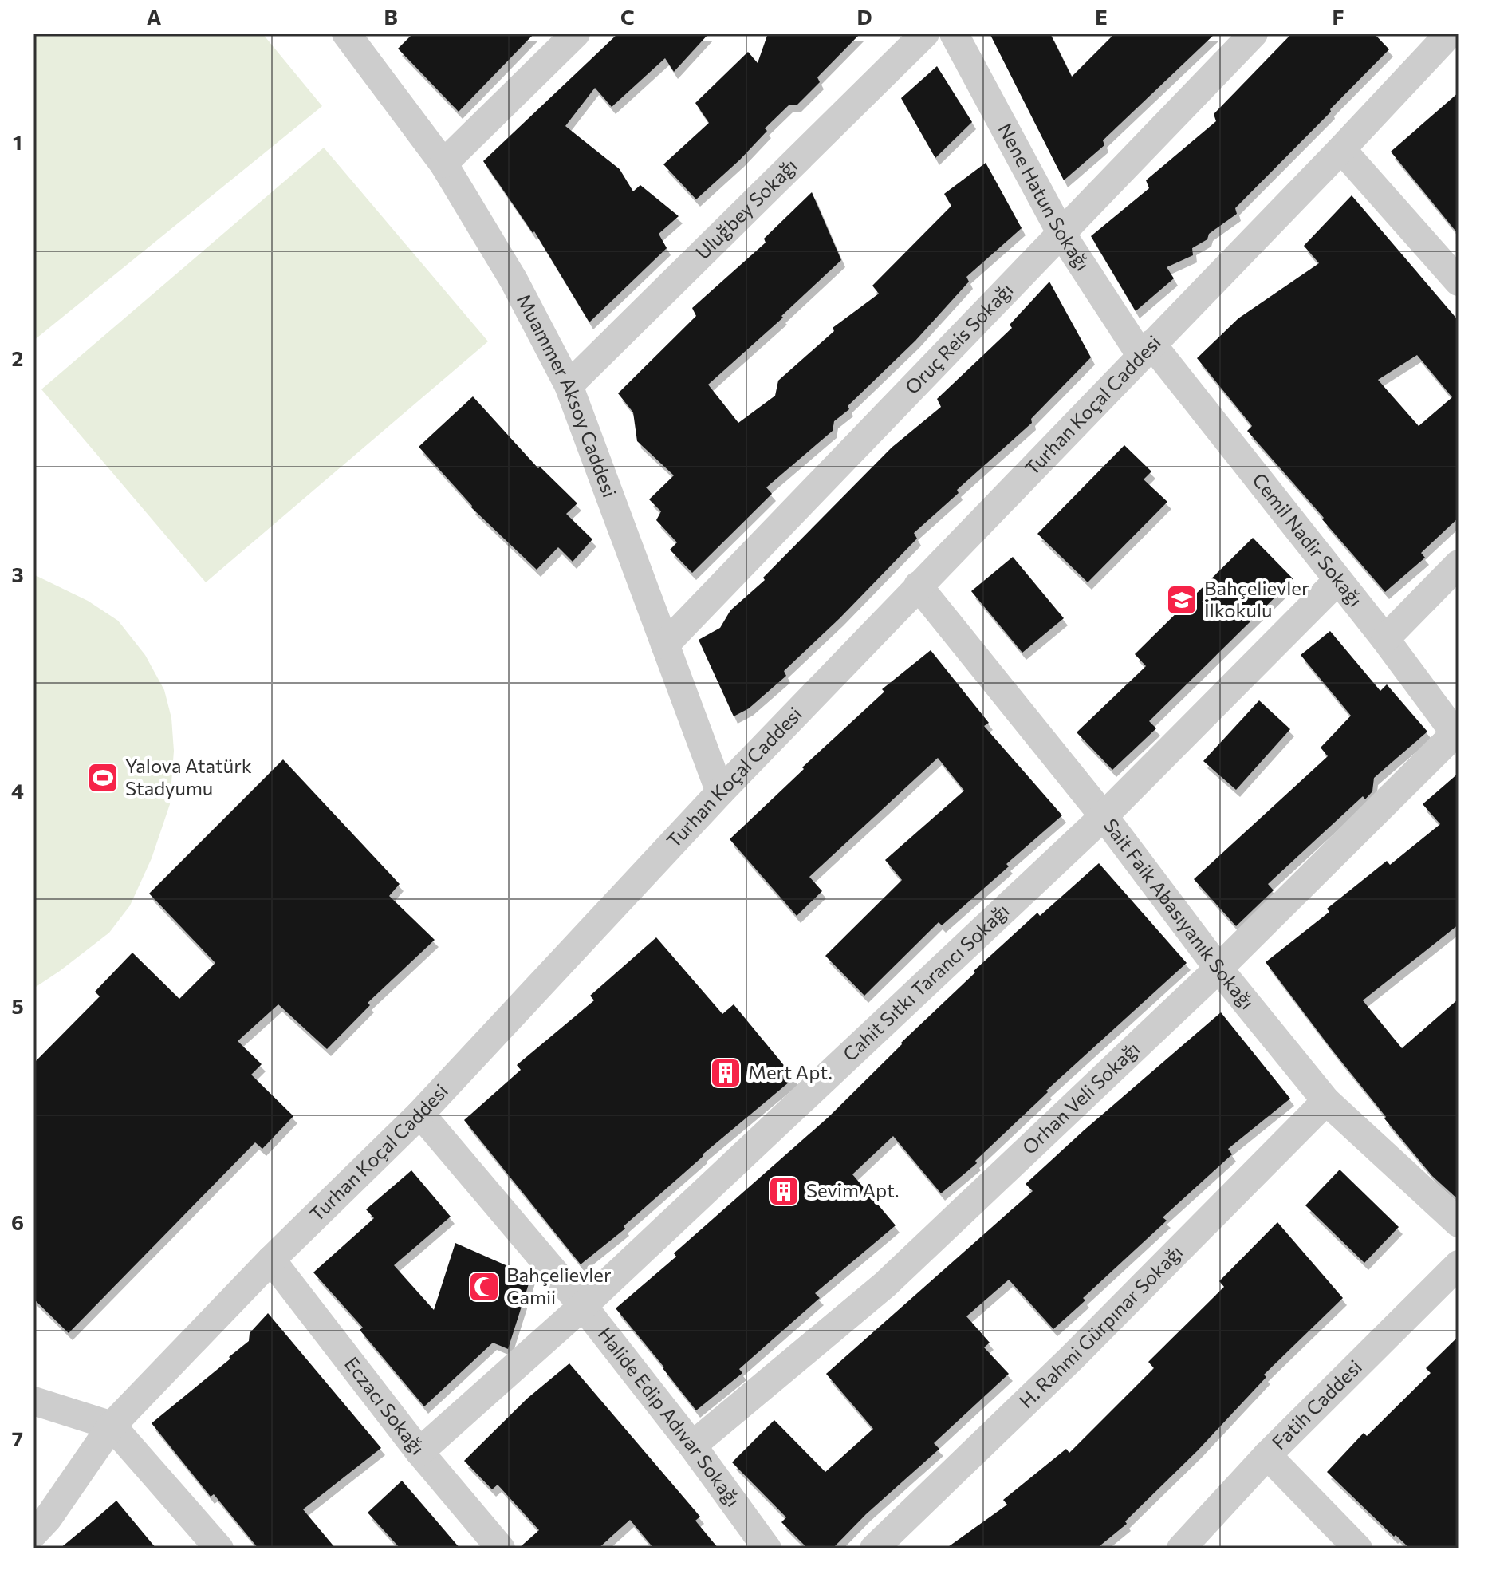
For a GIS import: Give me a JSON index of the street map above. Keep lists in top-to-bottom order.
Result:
{
  "streets": {
    "street": [
      "Nene Hatun Sokağı",
      "Uluğbey Sokağı",
      "Oruç Reis Sokağı",
      "Muammer Aksoy Caddesi",
      "Turhan Koçal Caddesi",
      "Cemil Nadir Sokağı",
      "Sait Faik Abasıyanık Sokağı",
      "Cahit Sıtkı Tarancı Sokağı",
      "Orhan Veli Sokağı",
      "H. Rahmi Gürpınar Sokağı",
      "Fatih Caddesi",
      "Eczacı Sokağı",
      "Halide Edip Adıvar Sokağı"
    ]
  },
  "crossings": [
    ["Nene Hatun Sokağı", "Oruç Reis Sokağı"],
    ["Nene Hatun Sokağı", "Turhan Koçal Caddesi"],
    ["Nene Hatun Sokağı", "Cemil Nadir Sokağı"],
    ["Uluğbey Sokağı", "Muammer Aksoy Caddesi"],
    ["Oruç Reis Sokağı", "Muammer Aksoy Caddesi"],
    ["Muammer Aksoy Caddesi", "Turhan Koçal Caddesi"],
    ["Turhan Koçal Caddesi", "Cemil Nadir Sokağı"],
    ["Turhan Koçal Caddesi", "Sait Faik Abasıyanık Sokağı"],
    ["Turhan Koçal Caddesi", "Eczacı Sokağı"],
    ["Turhan Koçal Caddesi", "Halide Edip Adıvar Sokağı"],
    ["Cemil Nadir Sokağı", "Cahit Sıtkı Tarancı Sokağı"],
    ["Cemil Nadir Sokağı", "Orhan Veli Sokağı"],
    ["Sait Faik Abasıyanık Sokağı", "Cahit Sıtkı Tarancı Sokağı"],
    ["Sait Faik Abasıyanık Sokağı", "Orhan Veli Sokağı"],
    ["Sait Faik Abasıyanık Sokağı", "H. Rahmi Gürpınar Sokağı"],
    ["Cahit Sıtkı Tarancı Sokağı", "Eczacı Sokağı"],
    ["Cahit Sıtkı Tarancı Sokağı", "Halide Edip Adıvar Sokağı"],
    ["Orhan Veli Sokağı", "Halide Edip Adıvar Sokağı"]
  ],
  "places": {
    "school or university": ["Bahçelievler İlkokulu"],
    "sports": ["Yalova Atatürk Stadyumu"],
    "building": ["Mert Apt.", "Sevim Apt."],
    "mosque": ["Bahçelievler Camii"]
  },
  "grid": {
    "columns": [
      "A",
      "B",
      "C",
      "D",
      "E",
      "F"
    ],
    "rows": [
      "1",
      "2",
      "3",
      "4",
      "5",
      "6",
      "7"
    ]
  }
}
